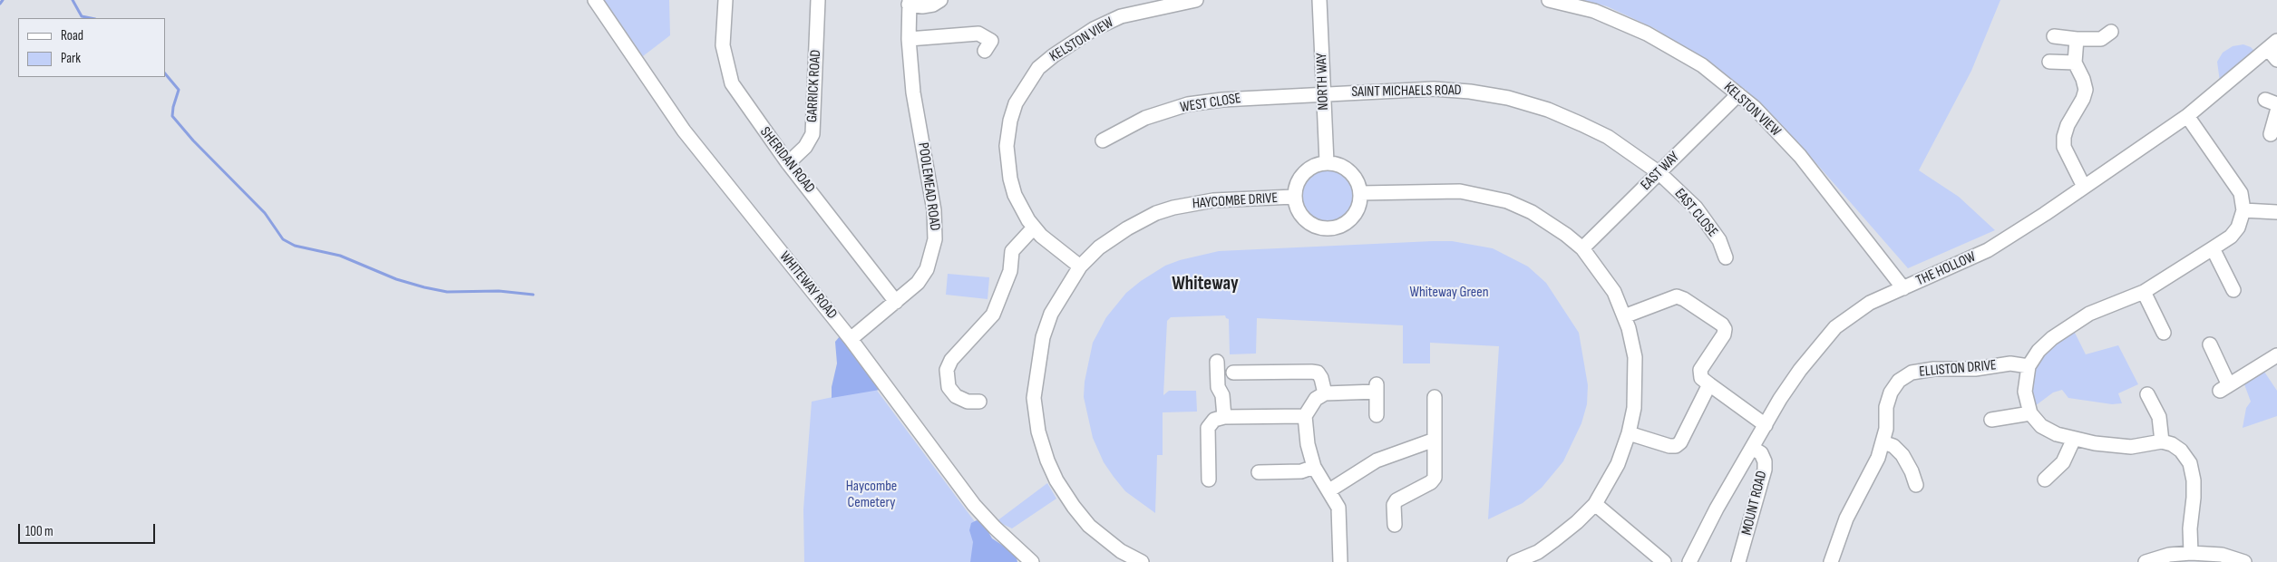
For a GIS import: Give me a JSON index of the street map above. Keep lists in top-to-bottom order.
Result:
{
  "streets": {
    "street": [
      "KELSTON VIEW",
      "NORTH WAY",
      "GARRICK ROAD",
      "SAINT MICHAELS ROAD",
      "WEST CLOSE",
      "SHERIDAN ROAD",
      "EAST WAY",
      "POOLEMEAD ROAD",
      "HAYCOMBE DRIVE",
      "EAST CLOSE",
      "THE HOLLOW",
      "WHITEWAY ROAD",
      "ELLISTON DRIVE",
      "MOUNT ROAD"
    ]
  },
  "crossings": [
    ["KELSTON VIEW", "EAST WAY"],
    ["KELSTON VIEW", "HAYCOMBE DRIVE"],
    ["KELSTON VIEW", "THE HOLLOW"],
    ["NORTH WAY", "SAINT MICHAELS ROAD"],
    ["NORTH WAY", "WEST CLOSE"],
    ["NORTH WAY", "HAYCOMBE DRIVE"],
    ["GARRICK ROAD", "SHERIDAN ROAD"],
    ["SAINT MICHAELS ROAD", "WEST CLOSE"],
    ["SAINT MICHAELS ROAD", "EAST WAY"],
    ["SAINT MICHAELS ROAD", "EAST CLOSE"],
    ["SHERIDAN ROAD", "POOLEMEAD ROAD"],
    ["EAST WAY", "EAST CLOSE"],
    ["POOLEMEAD ROAD", "WHITEWAY ROAD"],
    ["THE HOLLOW", "MOUNT ROAD"]
  ],
  "districts": ["Whiteway"],
  "parks": ["Whiteway Green", "Haycombe Cemetery"],
  "legend": ["Road", "Park"],
  "scale_bar": "100 m"
}
